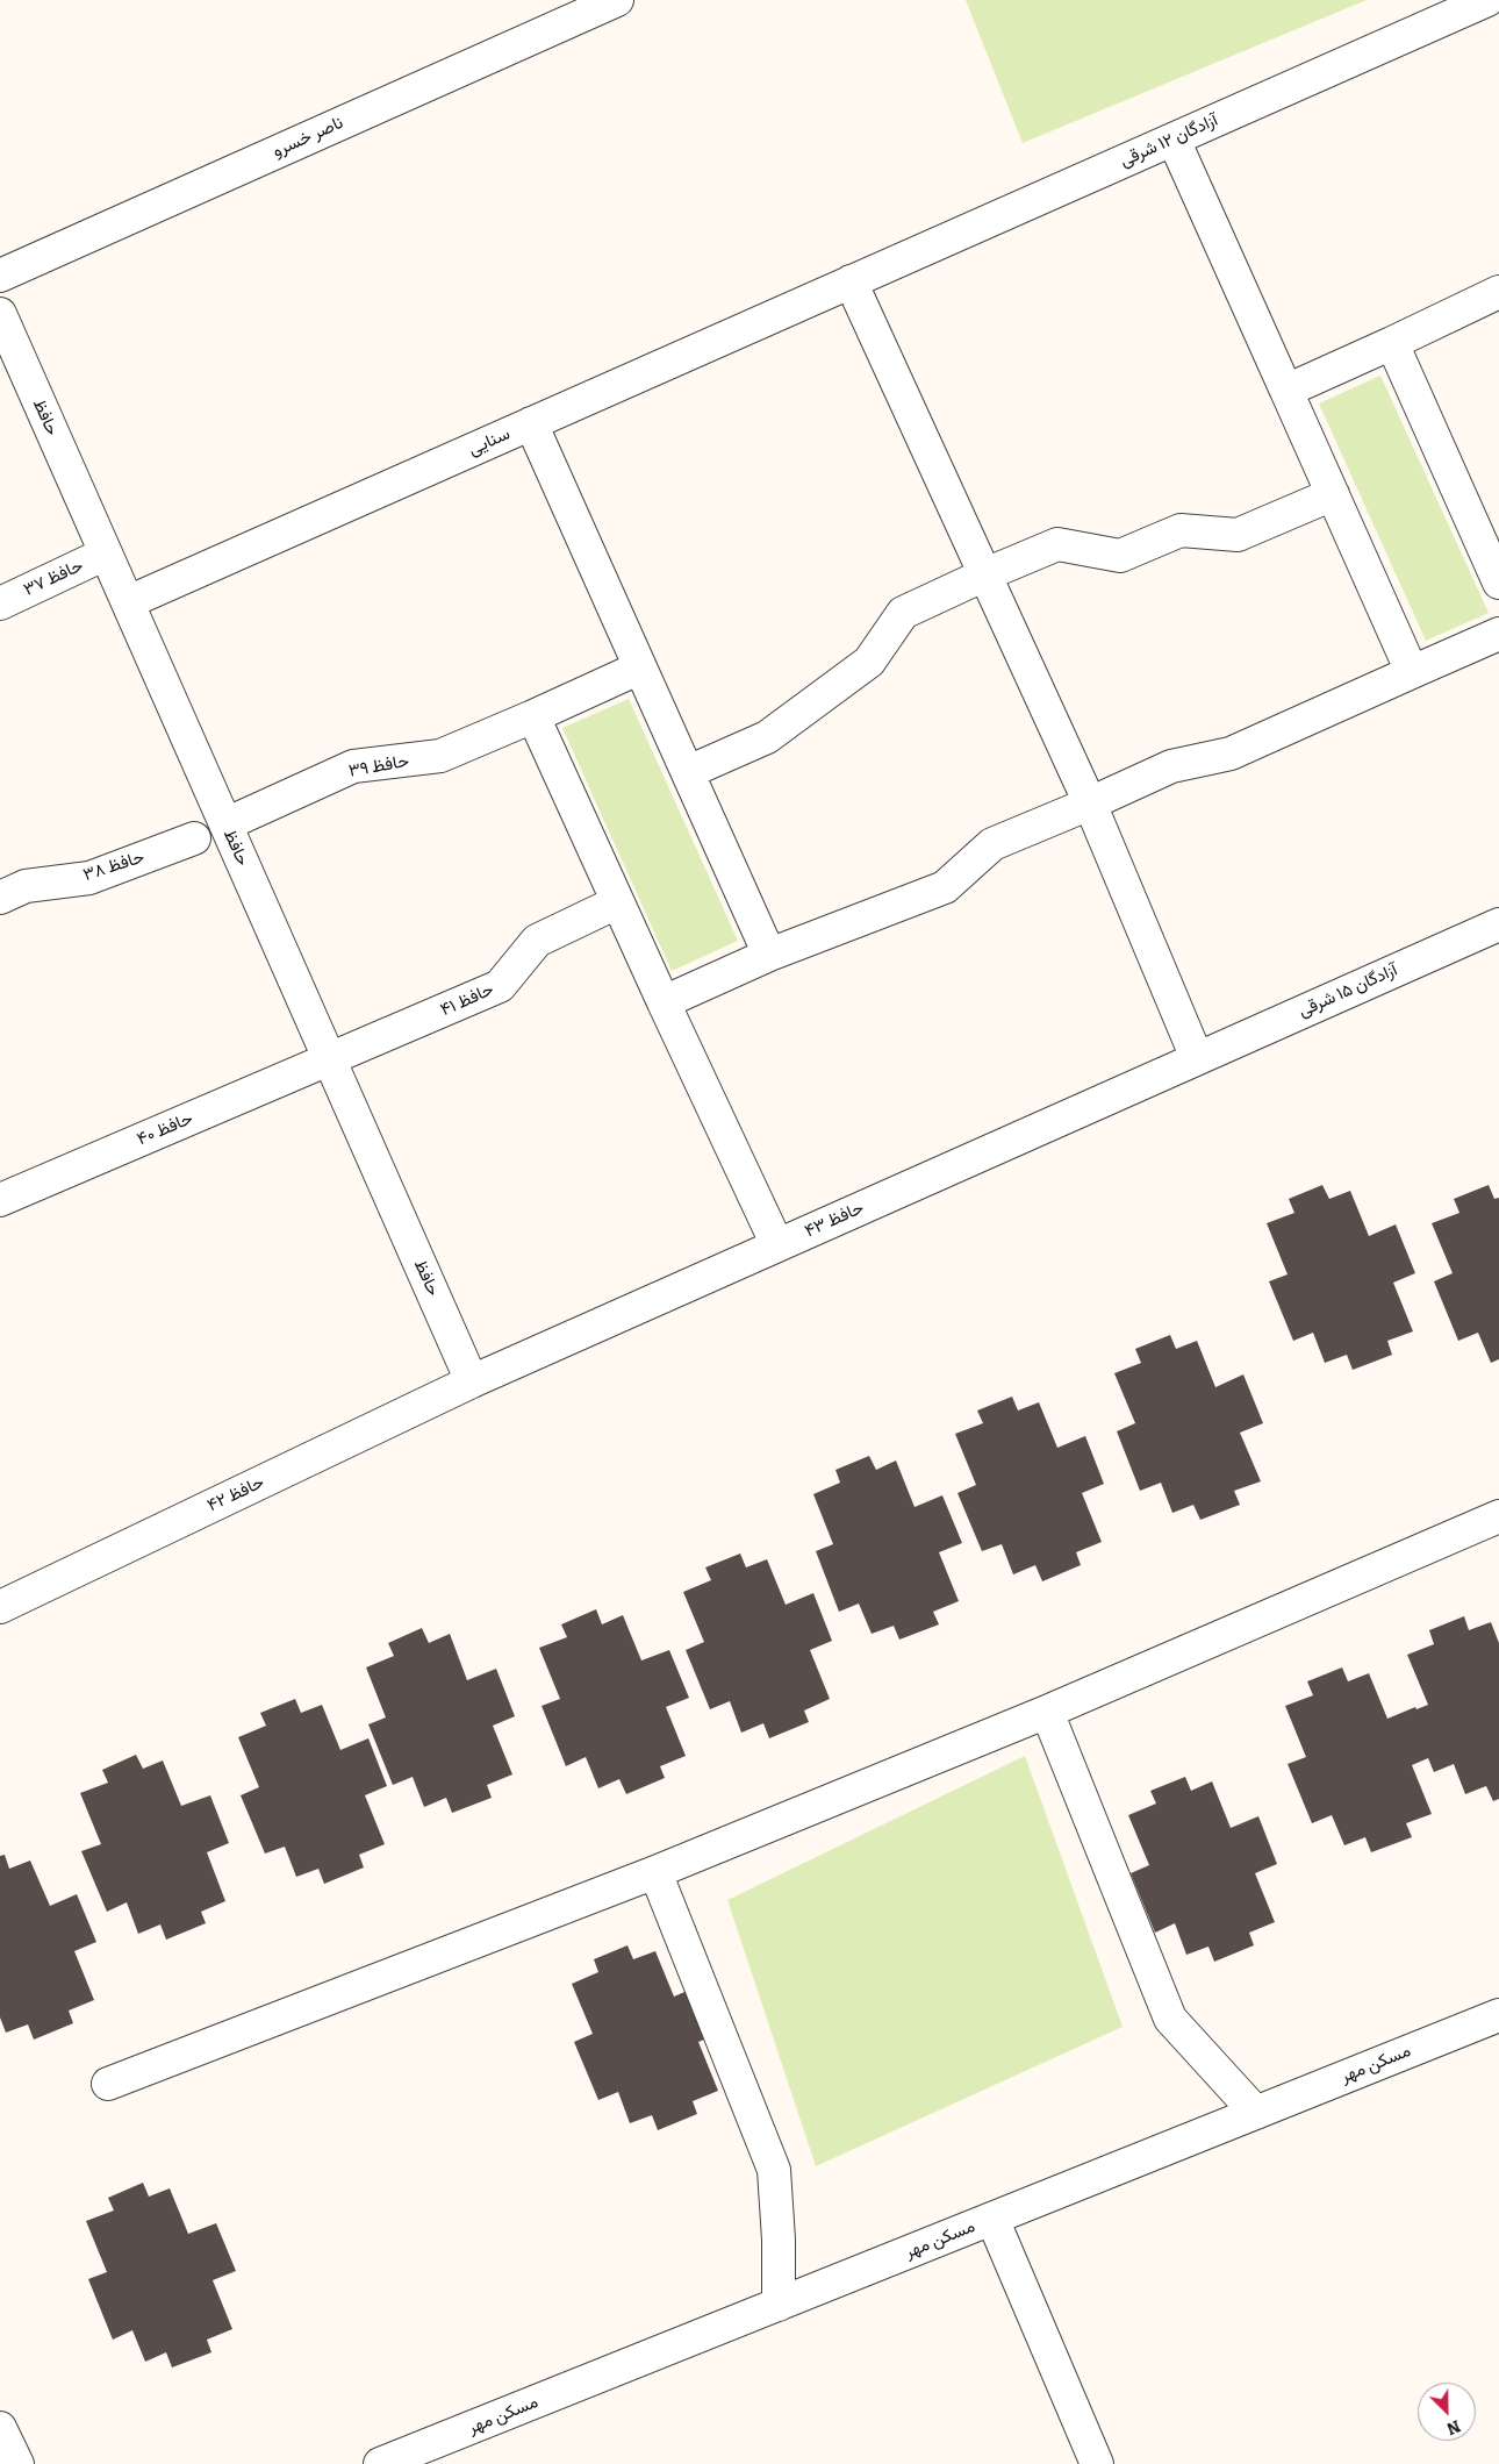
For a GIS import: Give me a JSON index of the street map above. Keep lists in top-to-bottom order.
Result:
{
  "streets": {
    "street": [
      "ناصر خسرو",
      "آزادگان ۱۲ شرقی",
      "حافظ",
      "سنایی",
      "حافظ ۳۷",
      "حافظ ۳۹",
      "حافظ ۳۸",
      "آزادگان ۱۵ شرقی",
      "حافظ ۴۱",
      "حافظ ۴۰",
      "حافظ ۴۳",
      "حافظ ۴۲",
      "مسکن مهر"
    ]
  },
  "crossings": [
    ["آزادگان ۱۲ شرقی", "سنایی"],
    ["حافظ", "سنایی"],
    ["حافظ", "حافظ ۳۷"],
    ["حافظ", "حافظ ۳۹"],
    ["حافظ", "حافظ ۴۱"],
    ["حافظ", "حافظ ۴۰"],
    ["حافظ", "حافظ ۴۳"],
    ["حافظ", "حافظ ۴۲"],
    ["آزادگان ۱۵ شرقی", "حافظ ۴۳"],
    ["حافظ ۴۱", "حافظ ۴۰"],
    ["حافظ ۴۳", "حافظ ۴۲"]
  ],
  "north": "bottom right"
}
